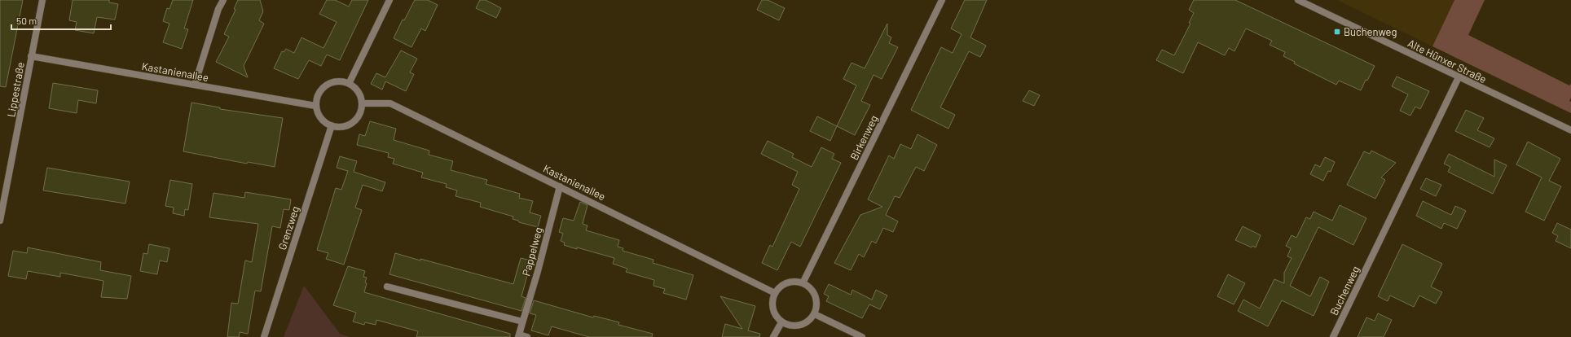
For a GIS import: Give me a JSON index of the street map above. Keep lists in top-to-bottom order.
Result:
{
  "streets": {
    "street": [
      "Alte Hünxer Straße",
      "Kastanienallee",
      "Lippestraße",
      "Birkenweg",
      "Grenzweg",
      "Pappelweg",
      "Buchenweg"
    ]
  },
  "crossings": [
    ["Alte Hünxer Straße", "Buchenweg"],
    ["Kastanienallee", "Lippestraße"],
    ["Kastanienallee", "Birkenweg"],
    ["Kastanienallee", "Grenzweg"],
    ["Kastanienallee", "Pappelweg"]
  ],
  "places": {
    "transit": ["Buchenweg"]
  },
  "scale_bar": "50 m"
}
